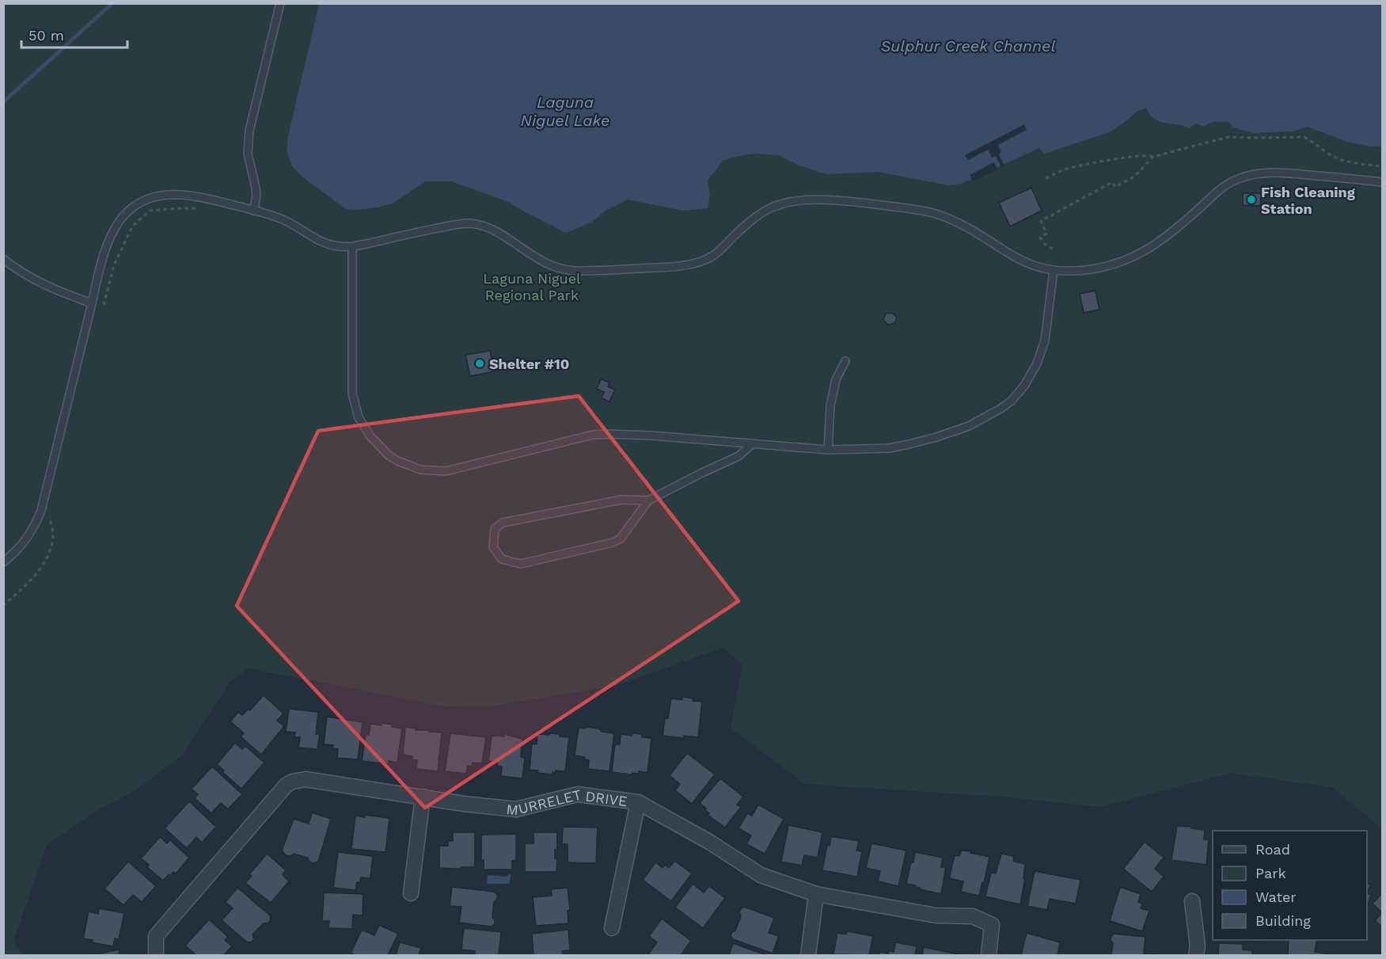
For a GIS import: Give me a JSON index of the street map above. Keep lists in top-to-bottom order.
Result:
{
  "streets": {
    "street": ["MURRELET DRIVE"]
  },
  "water": ["Sulphur Creek Channel", "Laguna Niguel Lake"],
  "parks": ["Laguna Niguel Regional Park"],
  "places": ["Fish Cleaning Station", "Shelter #10"],
  "legend": [
    "Road",
    "Park",
    "Water",
    "Building"
  ],
  "scale_bar": "50 m"
}
